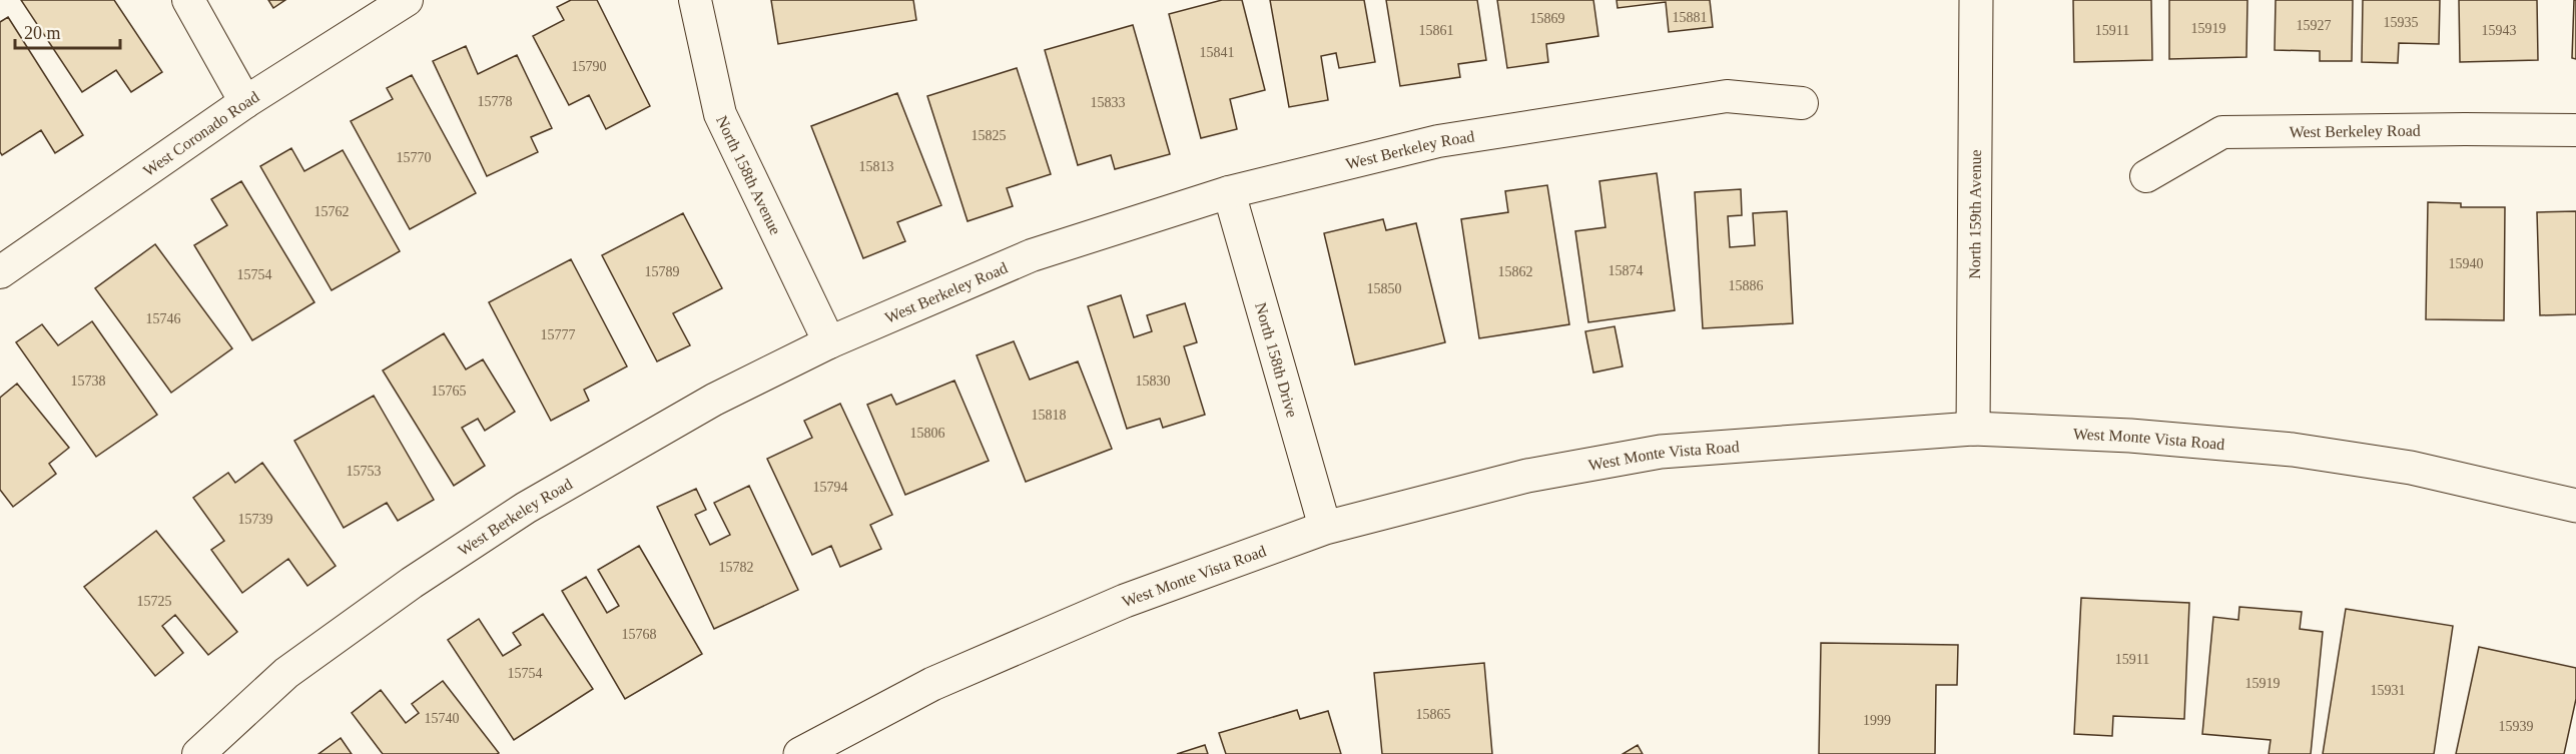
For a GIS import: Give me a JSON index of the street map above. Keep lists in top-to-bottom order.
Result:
{
  "streets": {
    "street": [
      "West Berkeley Road",
      "West Coronado Road",
      "North 158th Avenue",
      "North 159th Avenue",
      "North 158th Drive",
      "West Monte Vista Road"
    ]
  },
  "crossings": [
    ["West Berkeley Road", "North 158th Avenue"],
    ["West Berkeley Road", "North 158th Drive"],
    ["North 159th Avenue", "West Monte Vista Road"],
    ["North 158th Drive", "West Monte Vista Road"]
  ],
  "house_numbers": [
    "15881",
    "15869",
    "15935",
    "15927",
    "15919",
    "15861",
    "15911",
    "15943",
    "15841",
    "15790",
    "15778",
    "15833",
    "15825",
    "15770",
    "15813",
    "15762",
    "15940",
    "15874",
    "15789",
    "15862",
    "15754",
    "15886",
    "15850",
    "15746",
    "15777",
    "15738",
    "15830",
    "15765",
    "15818",
    "15806",
    "15753",
    "15794",
    "15739",
    "15782",
    "15725",
    "15768",
    "15911",
    "15754",
    "15919",
    "15931",
    "15865",
    "15740",
    "1999",
    "15939"
  ],
  "scale_bar": "20 m"
}
